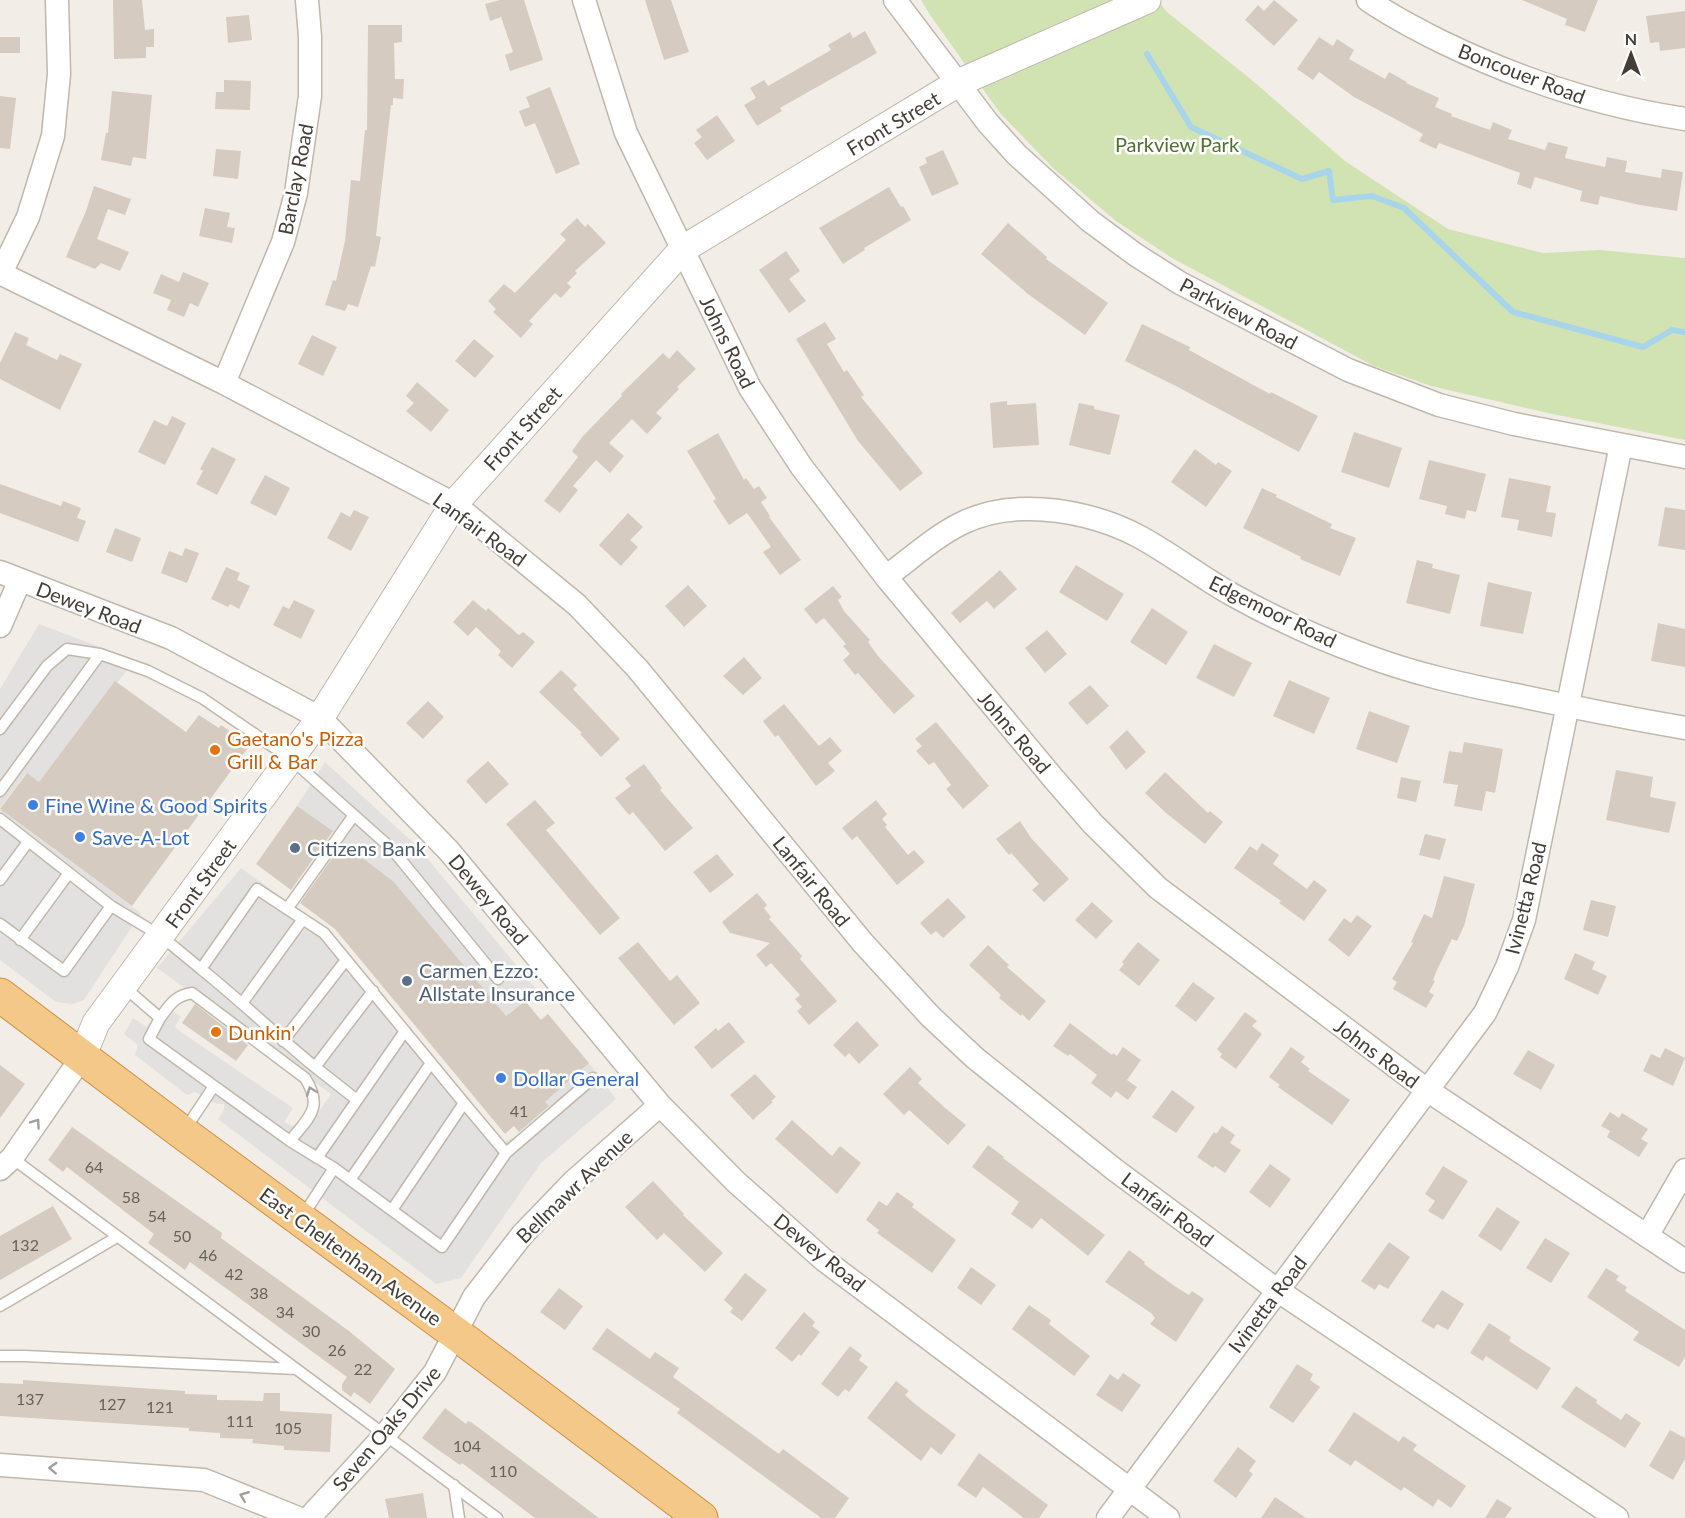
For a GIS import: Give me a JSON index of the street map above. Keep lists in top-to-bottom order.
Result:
{
  "streets": {
    "highway": ["East Cheltenham Avenue"],
    "street": [
      "Boncouer Road",
      "Front Street",
      "Barclay Road",
      "Parkview Road",
      "Johns Road",
      "Lanfair Road",
      "Dewey Road",
      "Edgemoor Road",
      "Ivinetta Road",
      "Bellmawr Avenue",
      "Seven Oaks Drive"
    ]
  },
  "crossings": [
    ["Front Street", "Parkview Road"],
    ["Front Street", "Johns Road"],
    ["Front Street", "Lanfair Road"],
    ["Front Street", "Dewey Road"],
    ["Front Street", "East Cheltenham Avenue"],
    ["Barclay Road", "Lanfair Road"],
    ["Parkview Road", "Ivinetta Road"],
    ["Johns Road", "Edgemoor Road"],
    ["Johns Road", "Ivinetta Road"],
    ["Lanfair Road", "Ivinetta Road"],
    ["Dewey Road", "Ivinetta Road"],
    ["Dewey Road", "Bellmawr Avenue"],
    ["Edgemoor Road", "Ivinetta Road"],
    ["Bellmawr Avenue", "East Cheltenham Avenue"],
    ["Bellmawr Avenue", "Seven Oaks Drive"],
    ["East Cheltenham Avenue", "Seven Oaks Drive"]
  ],
  "parks": ["Parkview Park"],
  "places": [
    "Gaetano's Pizza Grill & Bar",
    "Fine Wine & Good Spirits",
    "Save-A-Lot",
    "Citizens Bank",
    "Carmen Ezzo: Allstate Insurance",
    "Dunkin'",
    "Dollar General"
  ],
  "house_numbers": [
    "41",
    "64",
    "58",
    "54",
    "50",
    "132",
    "46",
    "42",
    "38",
    "34",
    "30",
    "26",
    "22",
    "137",
    "127",
    "121",
    "111",
    "105",
    "104",
    "110"
  ],
  "north": "top"
}
